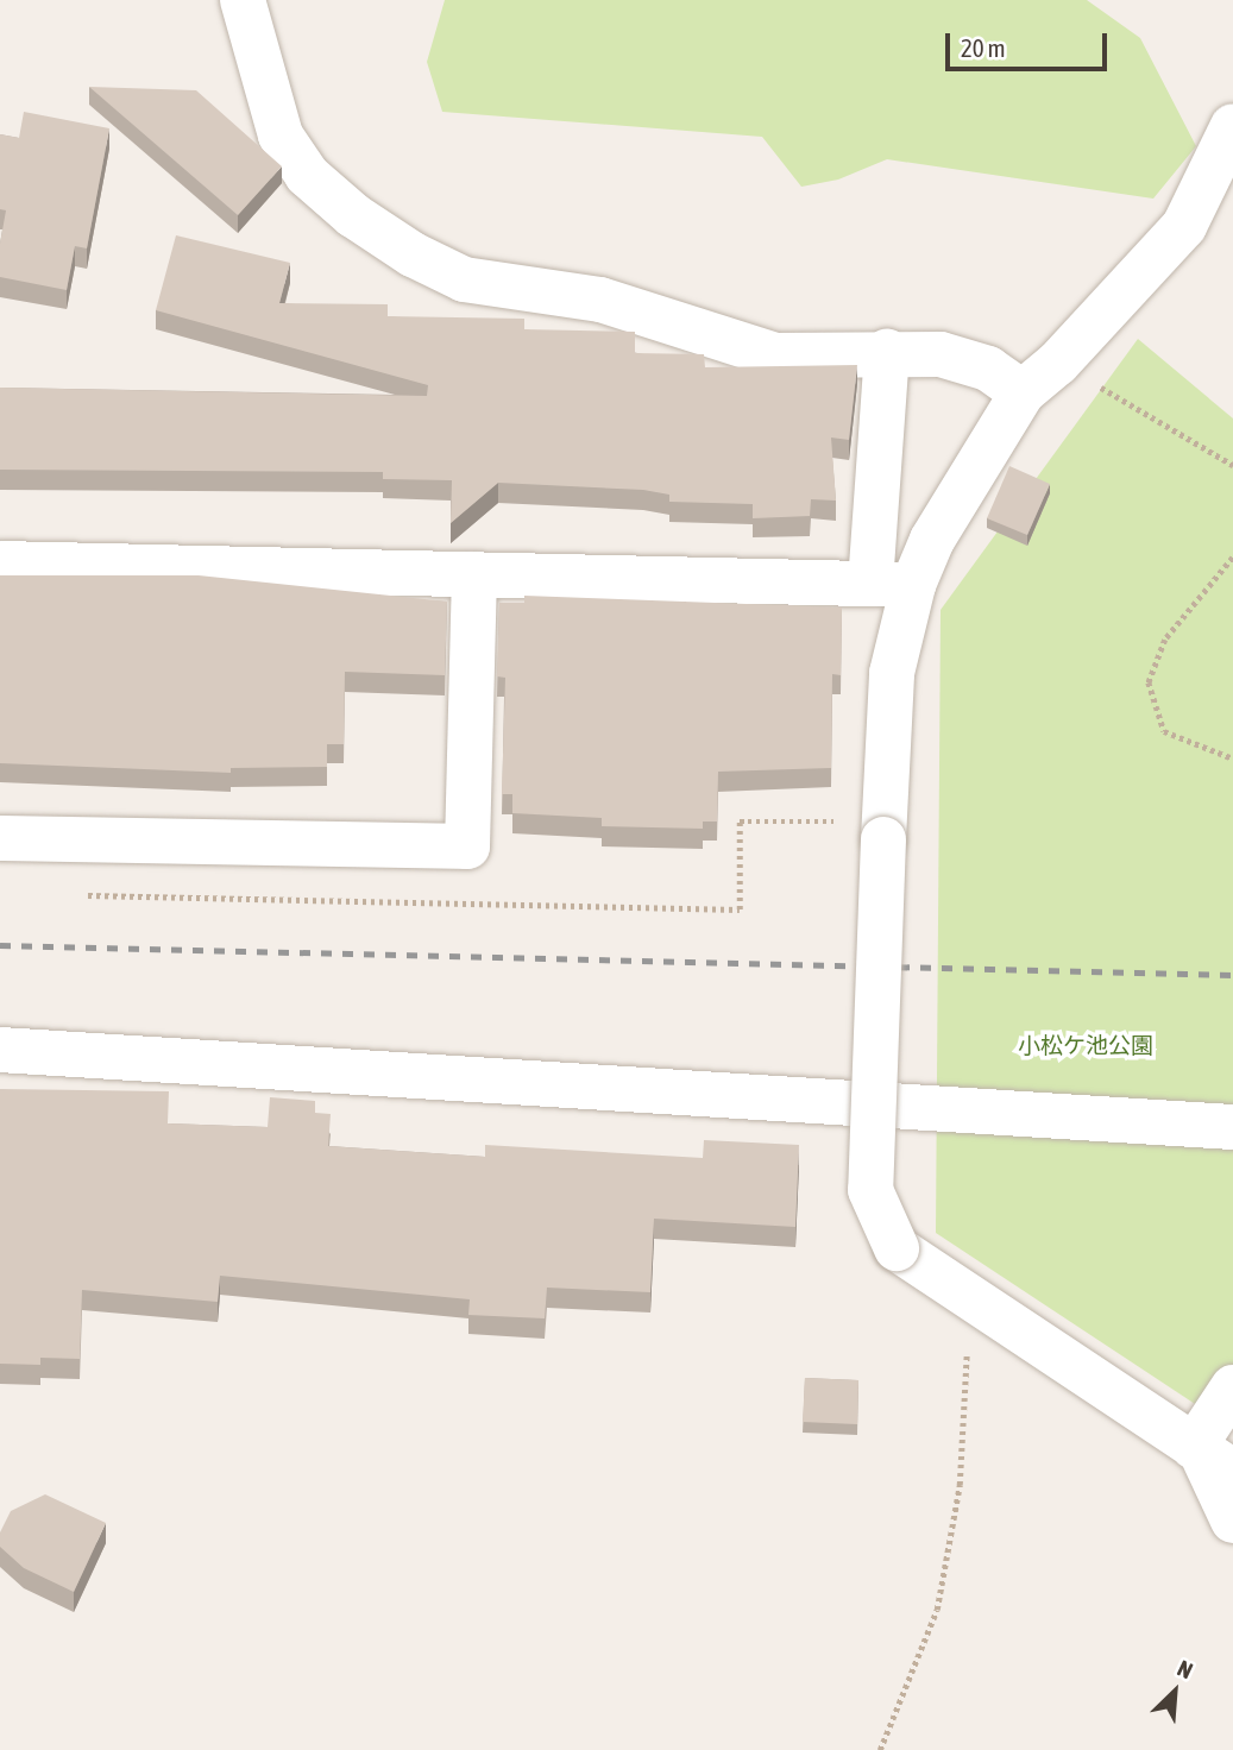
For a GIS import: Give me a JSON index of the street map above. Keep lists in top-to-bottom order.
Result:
{
  "parks": ["小松ケ池公園"],
  "scale_bar": "20 m",
  "north": "top right"
}
